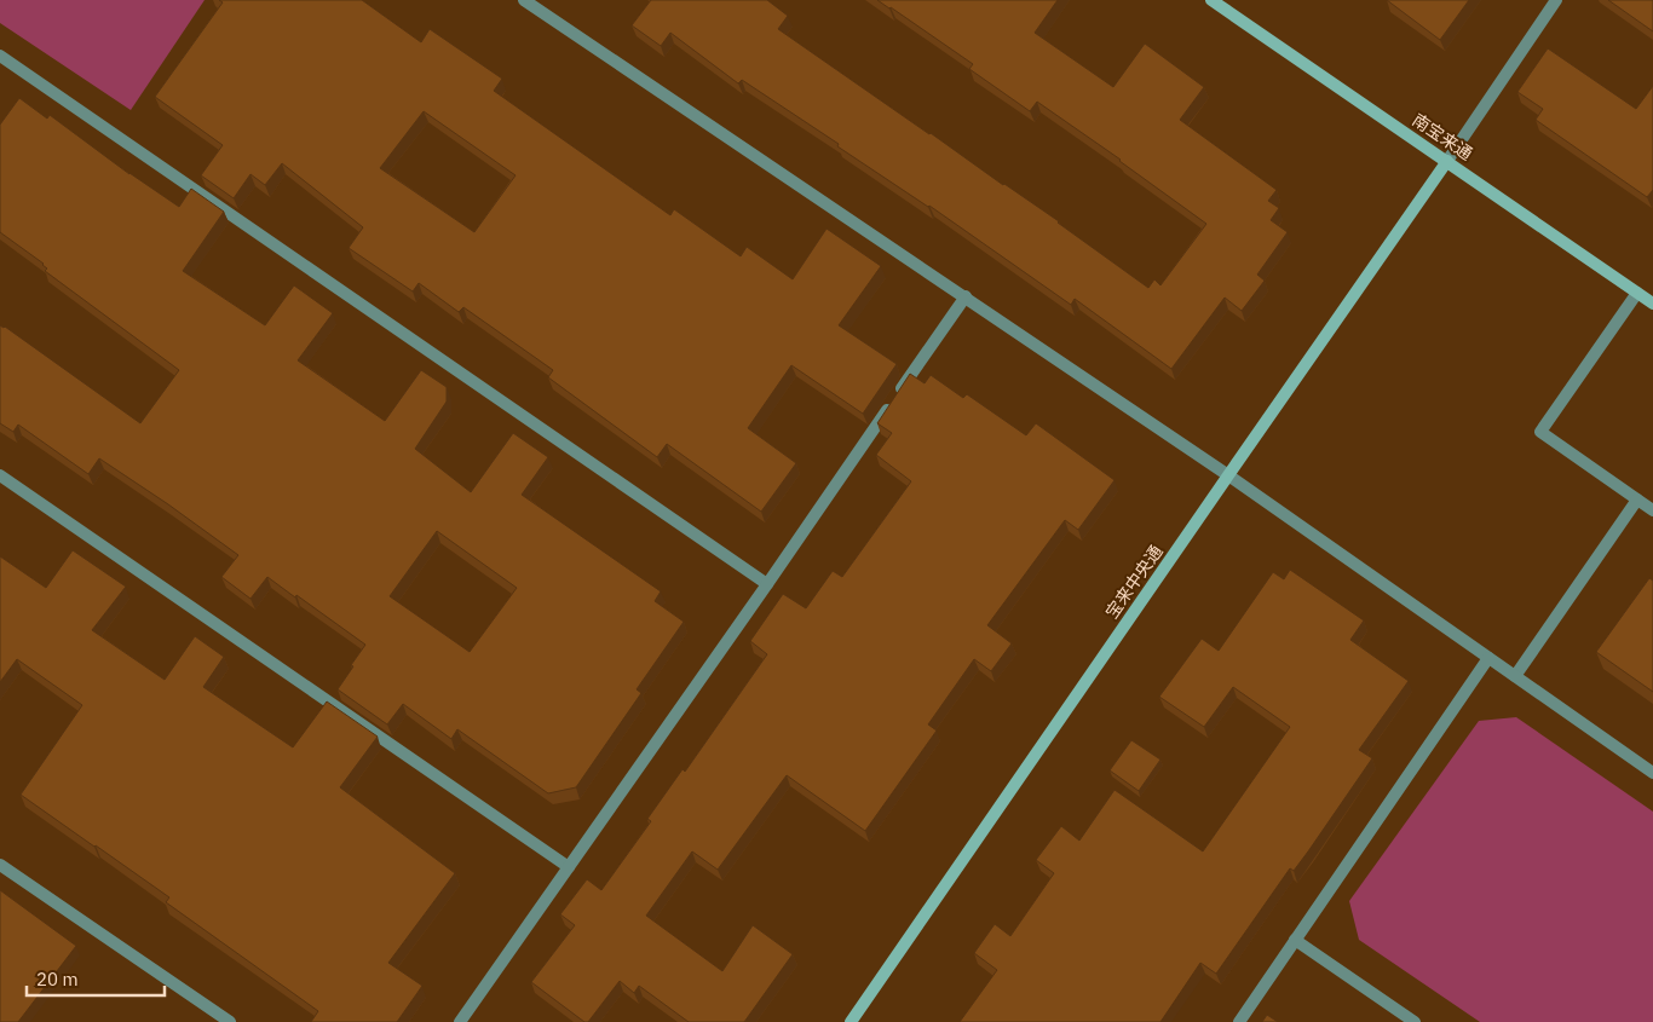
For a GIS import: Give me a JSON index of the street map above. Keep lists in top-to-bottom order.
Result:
{
  "streets": {
    "street": ["南宝来通", "宝来中央通"]
  },
  "crossings": [
    ["南宝来通", "宝来中央通"]
  ],
  "scale_bar": "20 m"
}
